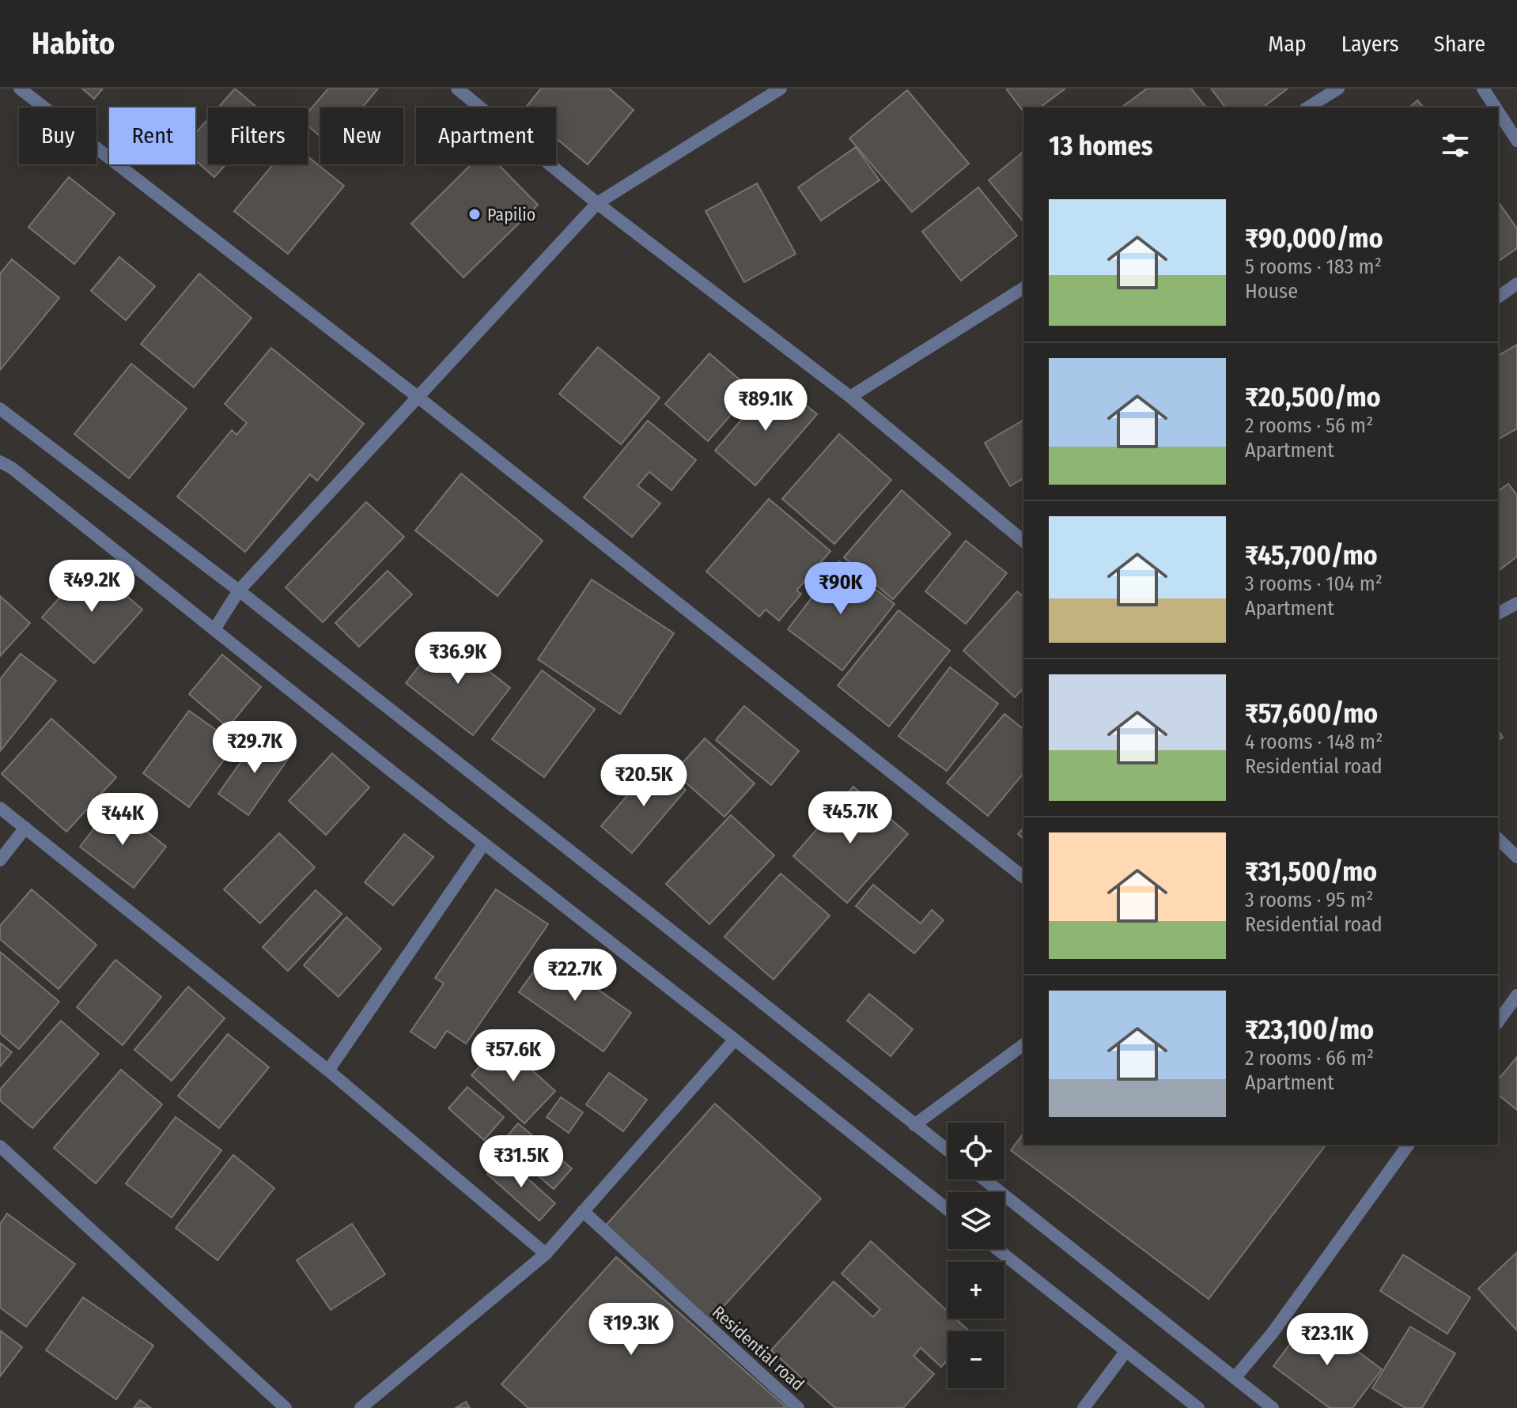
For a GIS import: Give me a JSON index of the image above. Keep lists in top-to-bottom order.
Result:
{
  "streets": {
    "street": ["Residential road"]
  },
  "places": ["Papilio"],
  "page": {
    "header": "Habito",
    "nav": ["Map", "Layers", "Share"],
    "chip": [
      "Buy",
      "Rent",
      "Filters",
      "New",
      "Apartment"
    ],
    "heading": "13 homes",
    "list": [
      {
        "name": "₹90,000/mo",
        "note": "5 rooms · 183 m² · House"
      },
      {
        "name": "₹20,500/mo",
        "note": "2 rooms · 56 m² · Apartment"
      },
      {
        "name": "₹45,700/mo",
        "note": "3 rooms · 104 m² · Apartment"
      },
      {
        "name": "₹57,600/mo",
        "note": "4 rooms · 148 m² · Residential road"
      },
      {
        "name": "₹31,500/mo",
        "note": "3 rooms · 95 m² · Residential road"
      },
      {
        "name": "₹23,100/mo",
        "note": "2 rooms · 66 m² · Apartment"
      }
    ],
    "price": [
      "₹89.1K",
      "₹49.2K",
      "₹90K",
      "₹36.9K",
      "₹29.7K",
      "₹20.5K",
      "₹45.7K",
      "₹44K",
      "₹22.7K",
      "₹57.6K",
      "₹31.5K",
      "₹19.3K",
      "₹23.1K"
    ],
    "map_buttons": ["+", "−"]
  }
}
